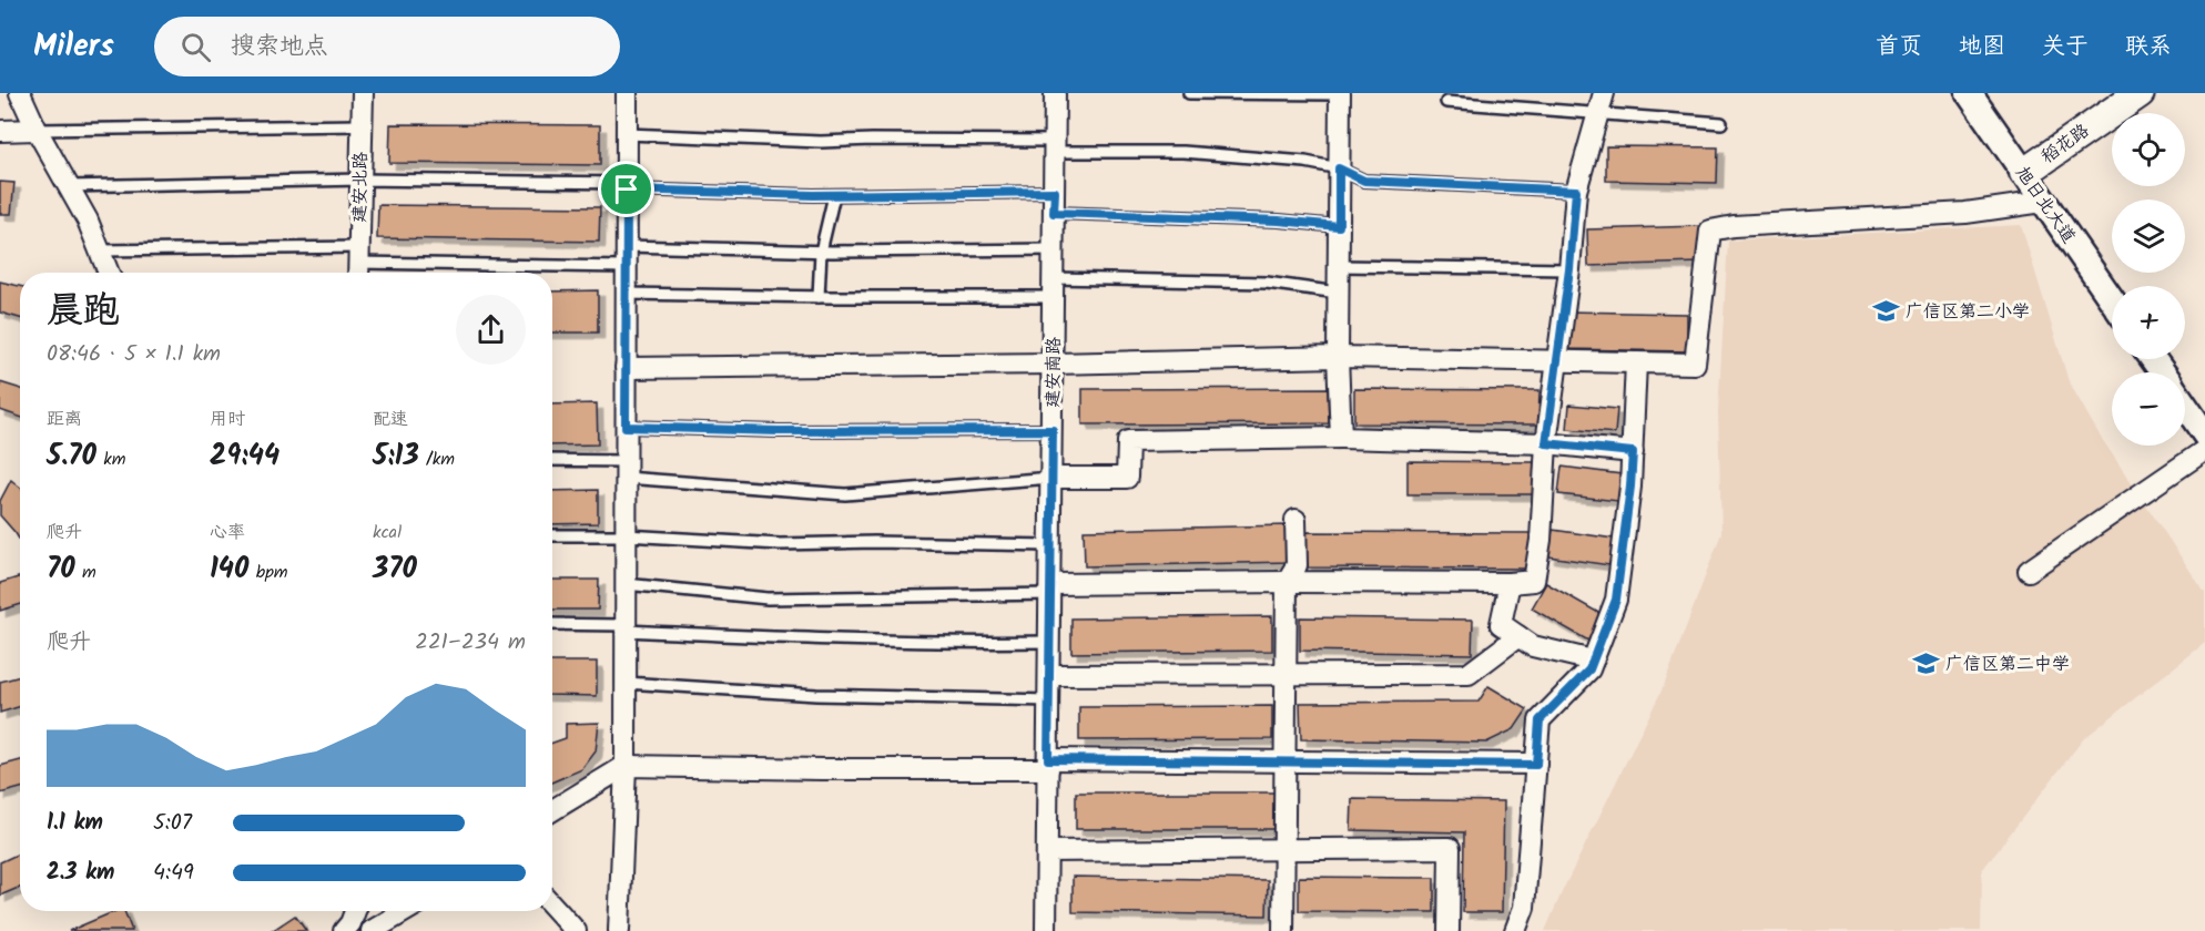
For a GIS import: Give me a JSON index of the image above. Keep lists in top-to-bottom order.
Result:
{
  "streets": {
    "main road": ["稻花路"],
    "street": ["建安北路", "旭日北大道", "建安南路"]
  },
  "crossings": [
    ["稻花路", "旭日北大道"]
  ],
  "places": {
    "school or university": ["广信区第二小学", "广信区第二中学"]
  },
  "page": {
    "header": "Milers",
    "search": "搜索地点",
    "nav": [
      "首页",
      "地图",
      "关于",
      "联系"
    ],
    "map_buttons": ["+", "−"],
    "heading": ["晨跑", "08:46 · 5 × 1.1 km"],
    "stats": [
      ["距离", "5.70 km"],
      ["用时", "29:44"],
      ["配速", "5:13 /km"],
      ["爬升", "70 m"],
      ["心率", "140 bpm"],
      ["kcal", "370"]
    ],
    "chart": ["爬升", "221–234 m"],
    "list": [
      {
        "name": "1.1 km",
        "note": "5:07"
      },
      {
        "name": "2.3 km",
        "note": "4:49"
      }
    ]
  }
}
